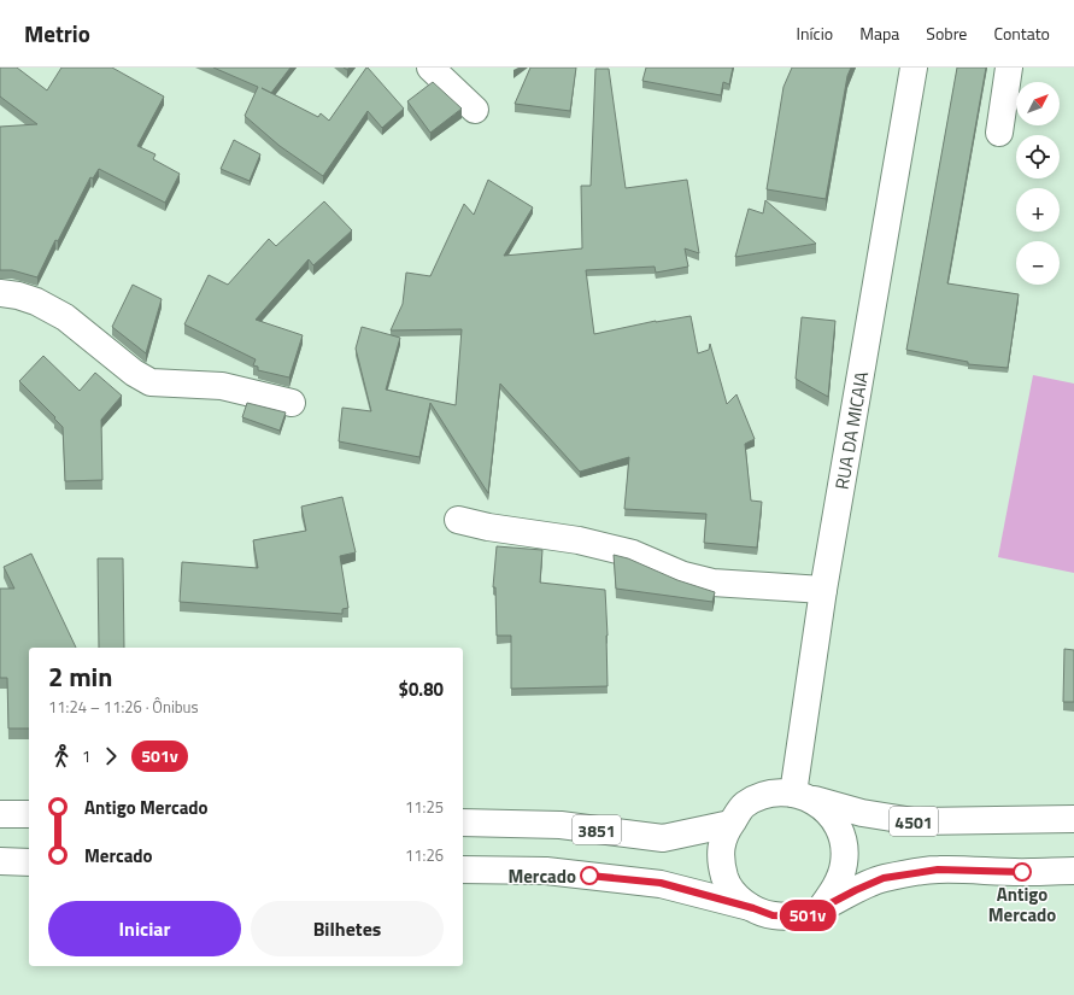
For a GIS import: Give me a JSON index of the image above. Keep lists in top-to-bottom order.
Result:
{
  "streets": {
    "main road": ["RUA DA MICAIA", "4501", "3851"]
  },
  "crossings": [
    ["RUA DA MICAIA", "4501"],
    ["RUA DA MICAIA", "3851"],
    ["4501", "3851"]
  ],
  "places": ["Antigo Mercado", "Mercado"],
  "lines": ["bus line 501v"],
  "north": "top right",
  "page": {
    "header": "Metrio",
    "nav": [
      "Início",
      "Mapa",
      "Sobre",
      "Contato"
    ],
    "on_map": "501v",
    "map_buttons": ["+", "−"],
    "heading": ["2 min", "11:24 – 11:26 · Ônibus", "$0.80"],
    "legs": ["1", "501v"],
    "list": [
      {
        "name": "Antigo Mercado",
        "value": "11:25"
      },
      {
        "name": "Mercado",
        "value": "11:26"
      }
    ],
    "buttons": ["Iniciar", "Bilhetes"]
  }
}
